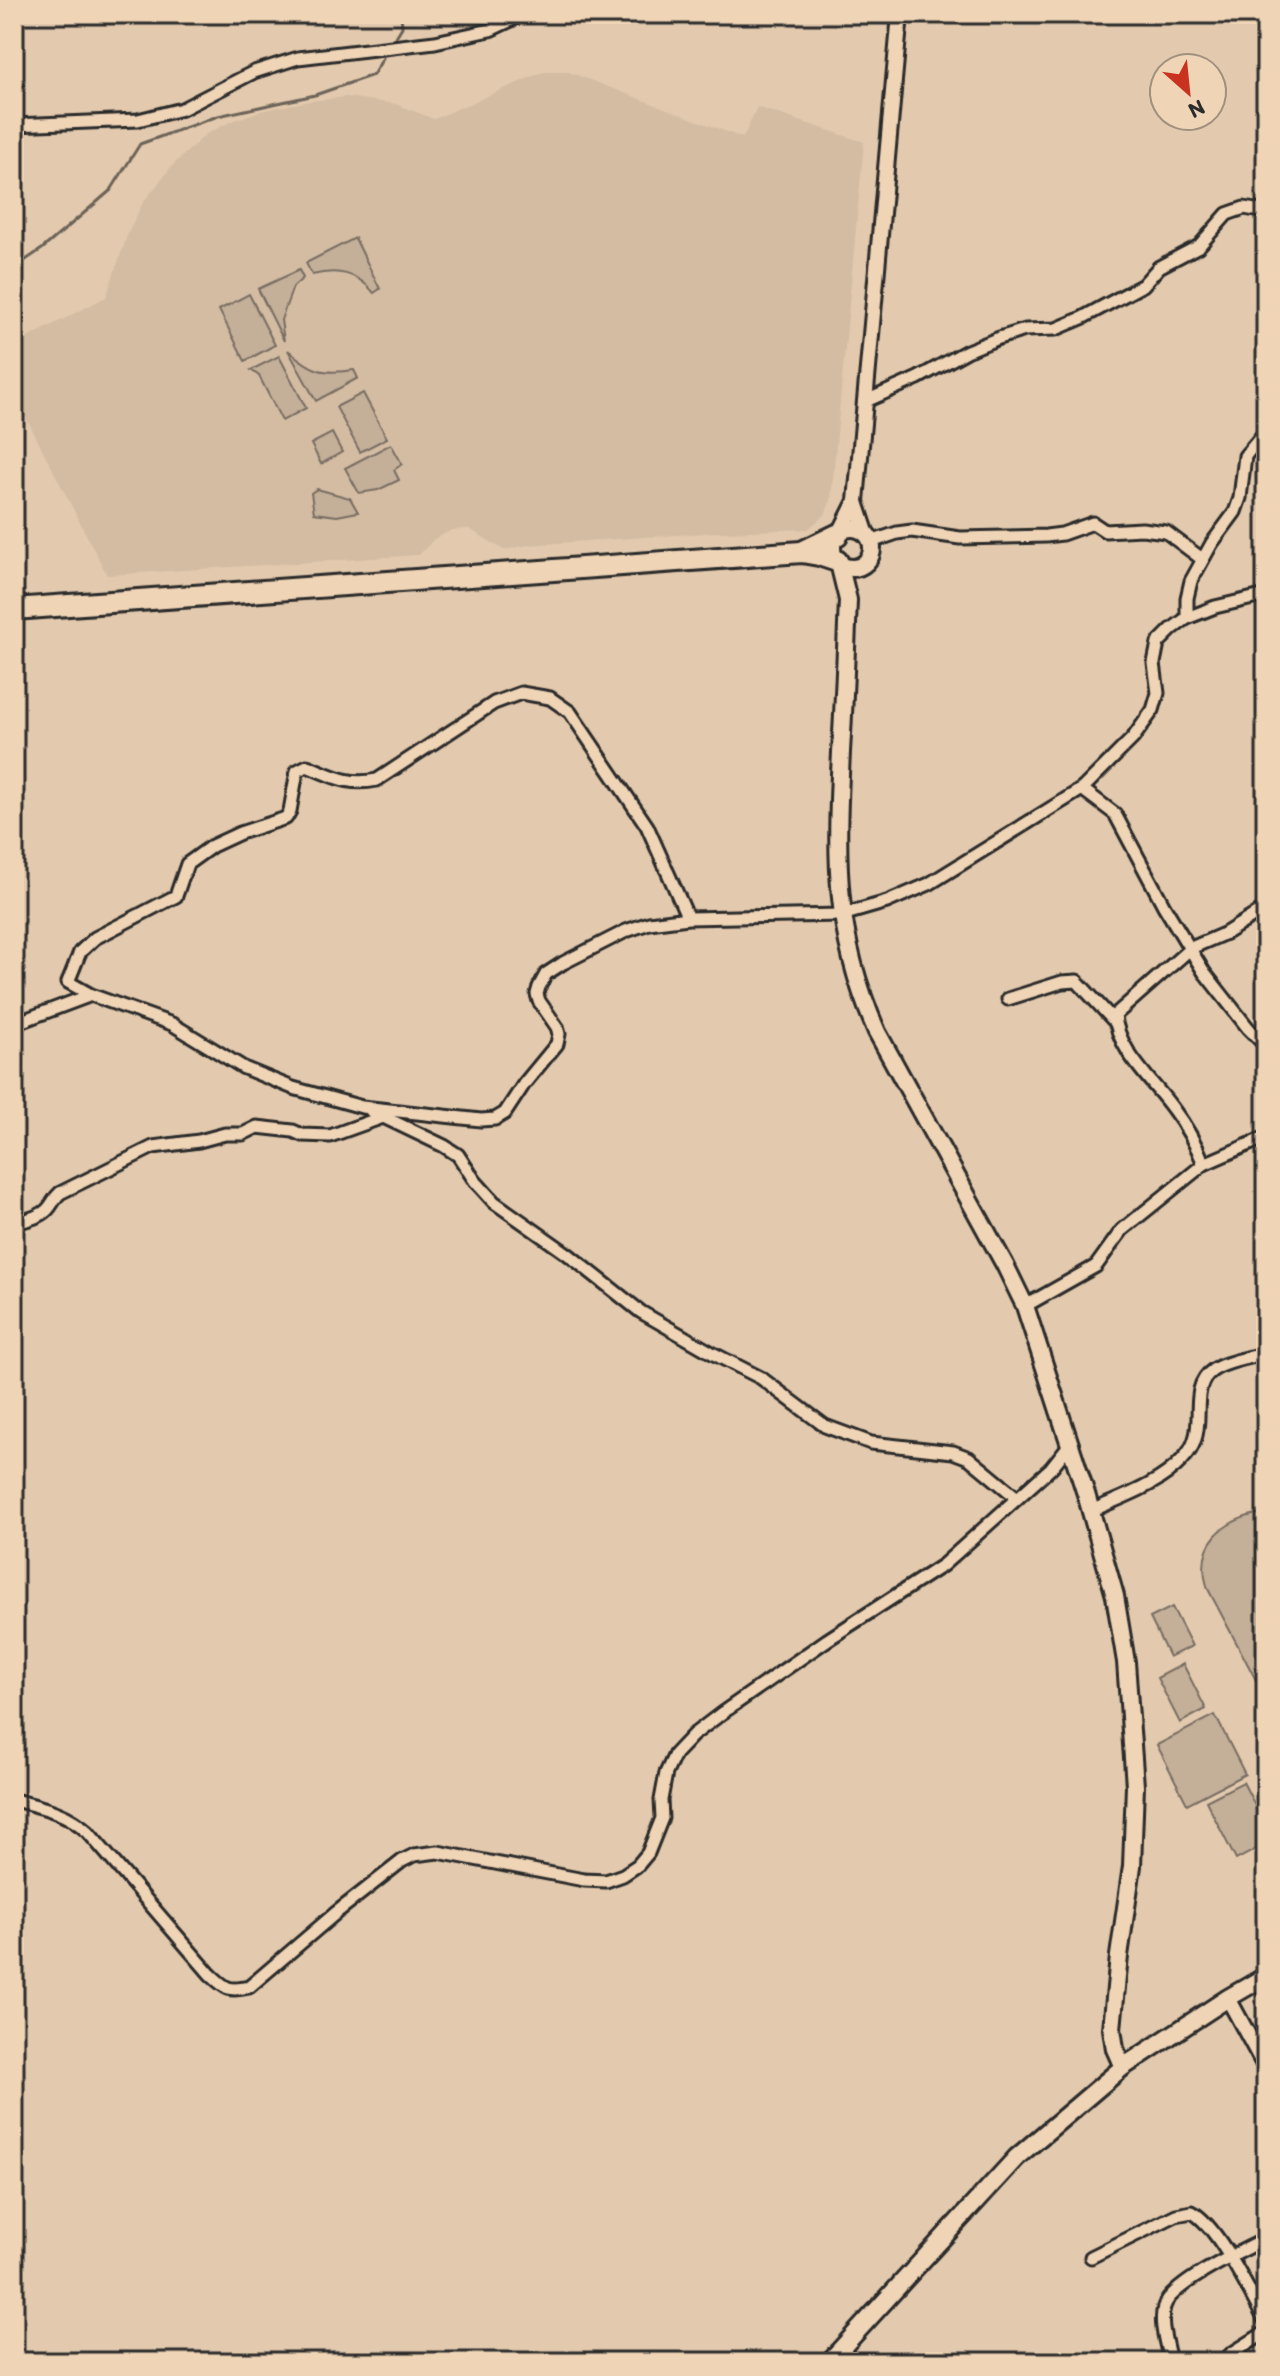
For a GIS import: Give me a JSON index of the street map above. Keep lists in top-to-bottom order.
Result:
{
  "north": "bottom right"
}
